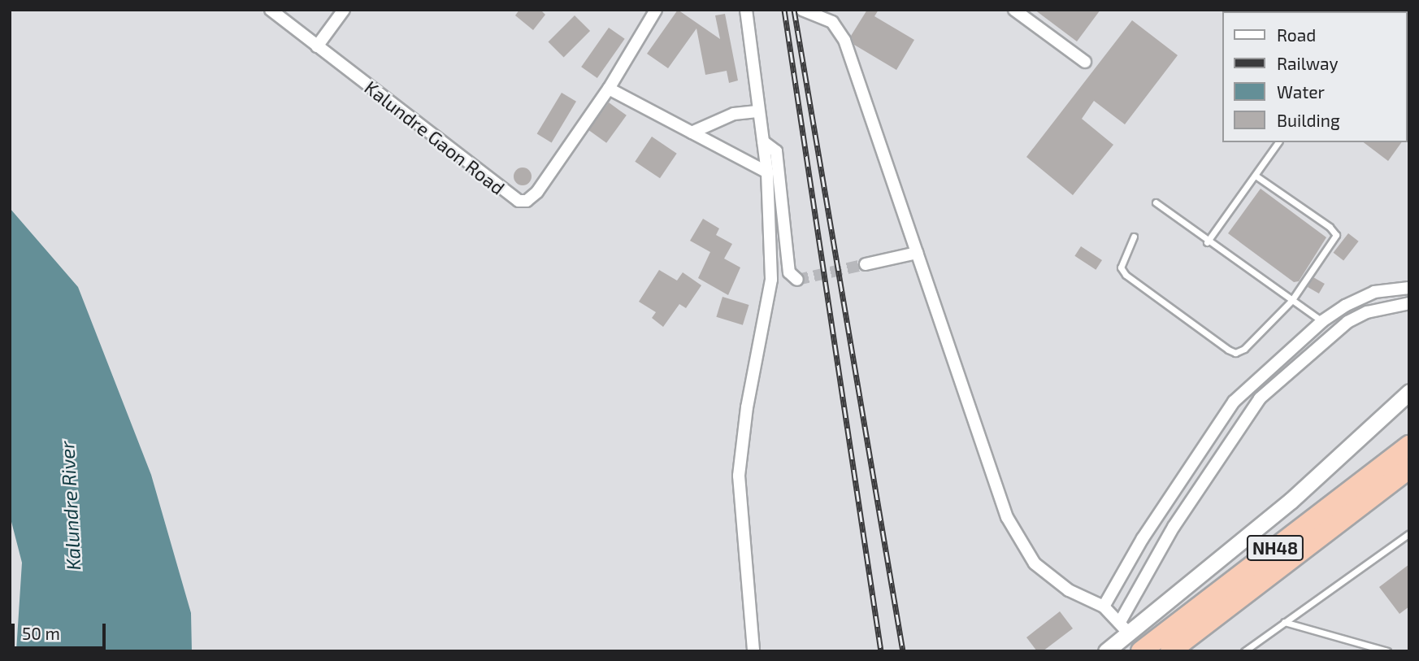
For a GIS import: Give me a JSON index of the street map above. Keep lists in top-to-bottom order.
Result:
{
  "streets": {
    "highway": ["NH48"],
    "street": ["Kalundre Gaon Road"]
  },
  "water": ["Kalundre River"],
  "legend": [
    "Road",
    "Railway",
    "Water",
    "Building"
  ],
  "scale_bar": "50 m"
}
